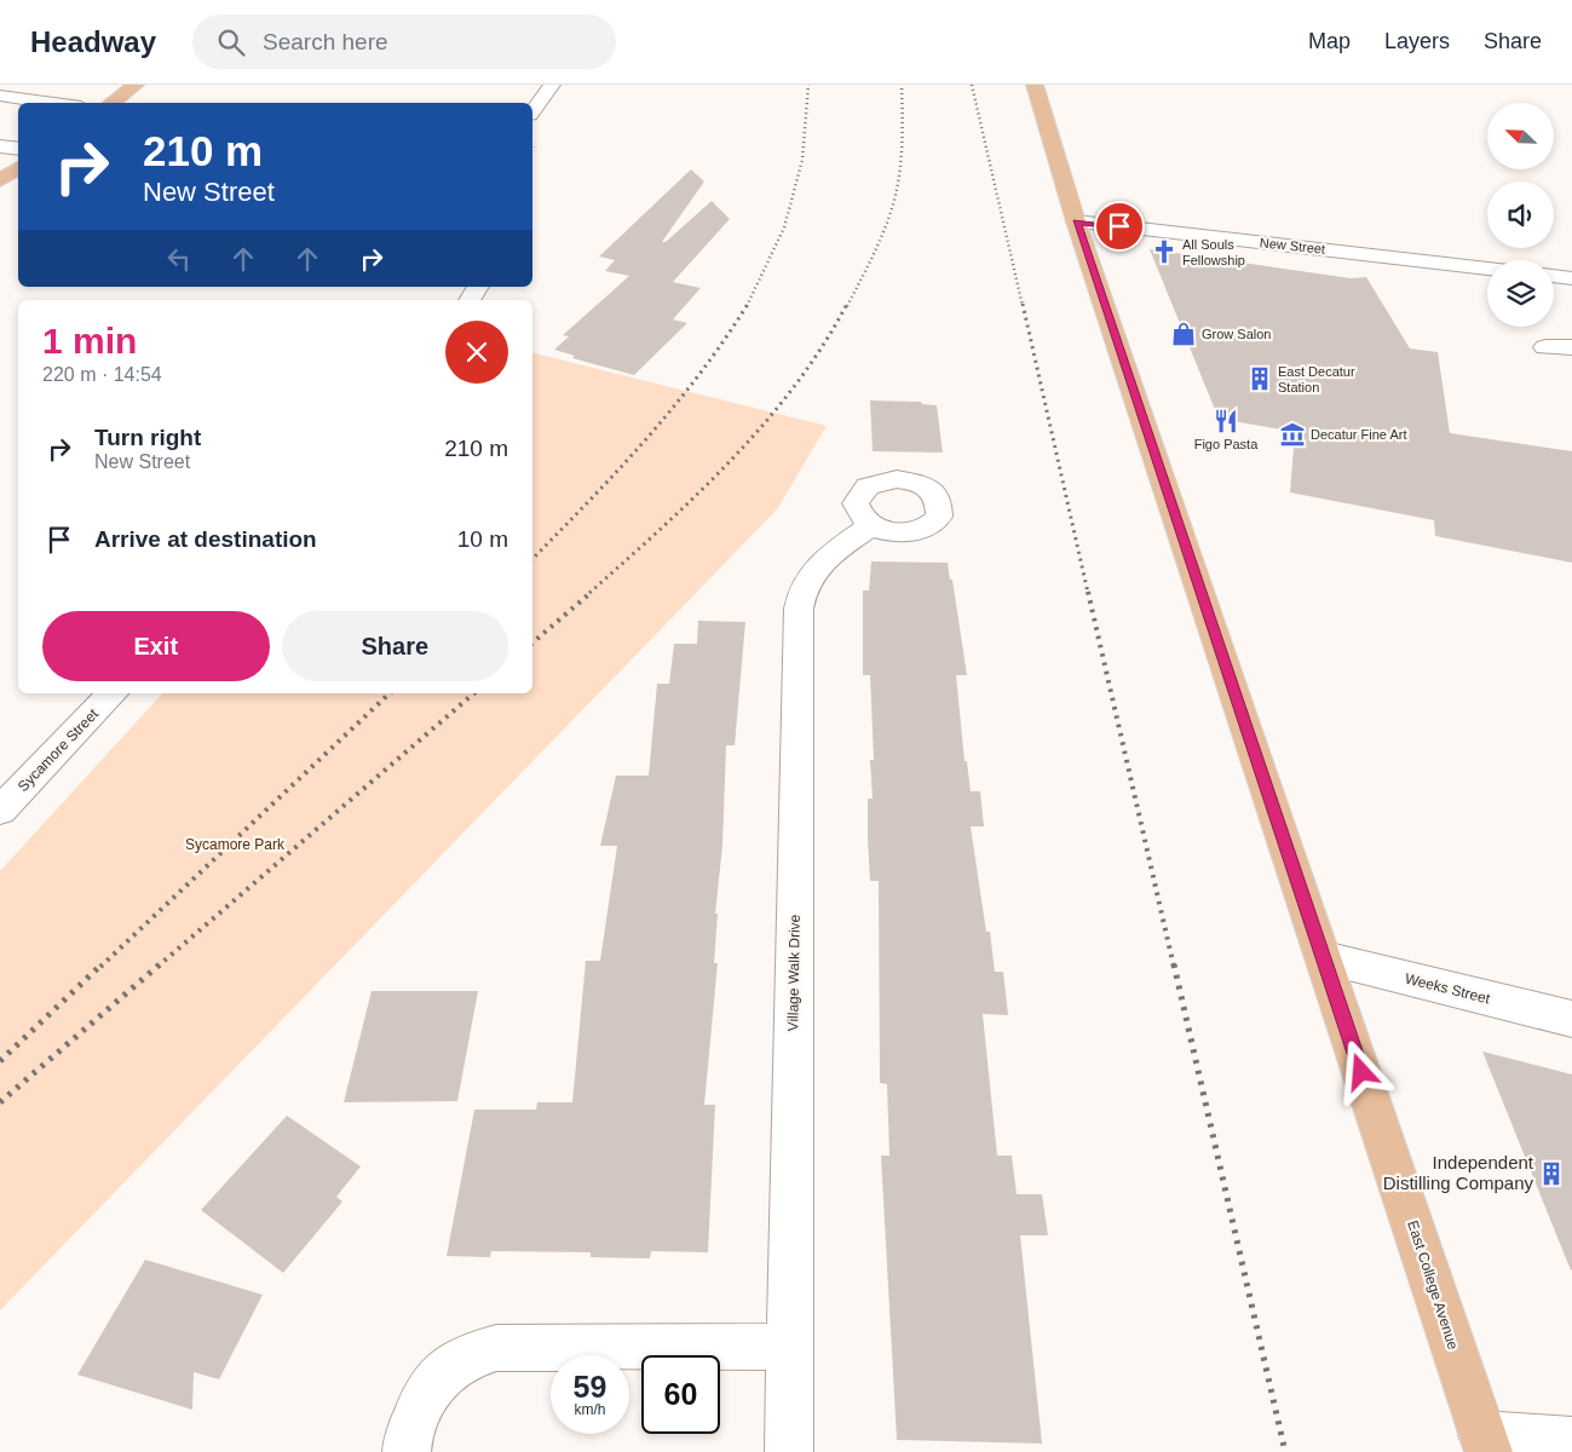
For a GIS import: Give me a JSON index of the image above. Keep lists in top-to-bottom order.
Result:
{
  "streets": {
    "main road": ["East College Avenue"],
    "street": [
      "New Street",
      "Sycamore Street",
      "Village Walk Drive",
      "Weeks Street"
    ]
  },
  "crossings": [
    ["New Street", "East College Avenue"],
    ["Weeks Street", "East College Avenue"]
  ],
  "parks": ["Sycamore Park"],
  "places": {
    "church": ["All Souls Fellowship"],
    "shop": ["Grow Salon"],
    "building": ["East Decatur Station", "Independent Distilling Company"],
    "restaurant": ["Figo Pasta"],
    "museum": ["Decatur Fine Art"]
  },
  "north": "top left",
  "page": {
    "header": "Headway",
    "search": "Search here",
    "nav": ["Map", "Layers", "Share"],
    "turn": ["210 m", "New Street"],
    "heading": ["1 min", "220 m · 14:54"],
    "list": [
      {
        "name": "Turn right",
        "note": "New Street",
        "value": "210 m"
      },
      {
        "name": "Arrive at destination",
        "value": "10 m"
      }
    ],
    "buttons": ["Exit", "Share"],
    "speed": "59 km/h",
    "limit": "60"
  }
}
